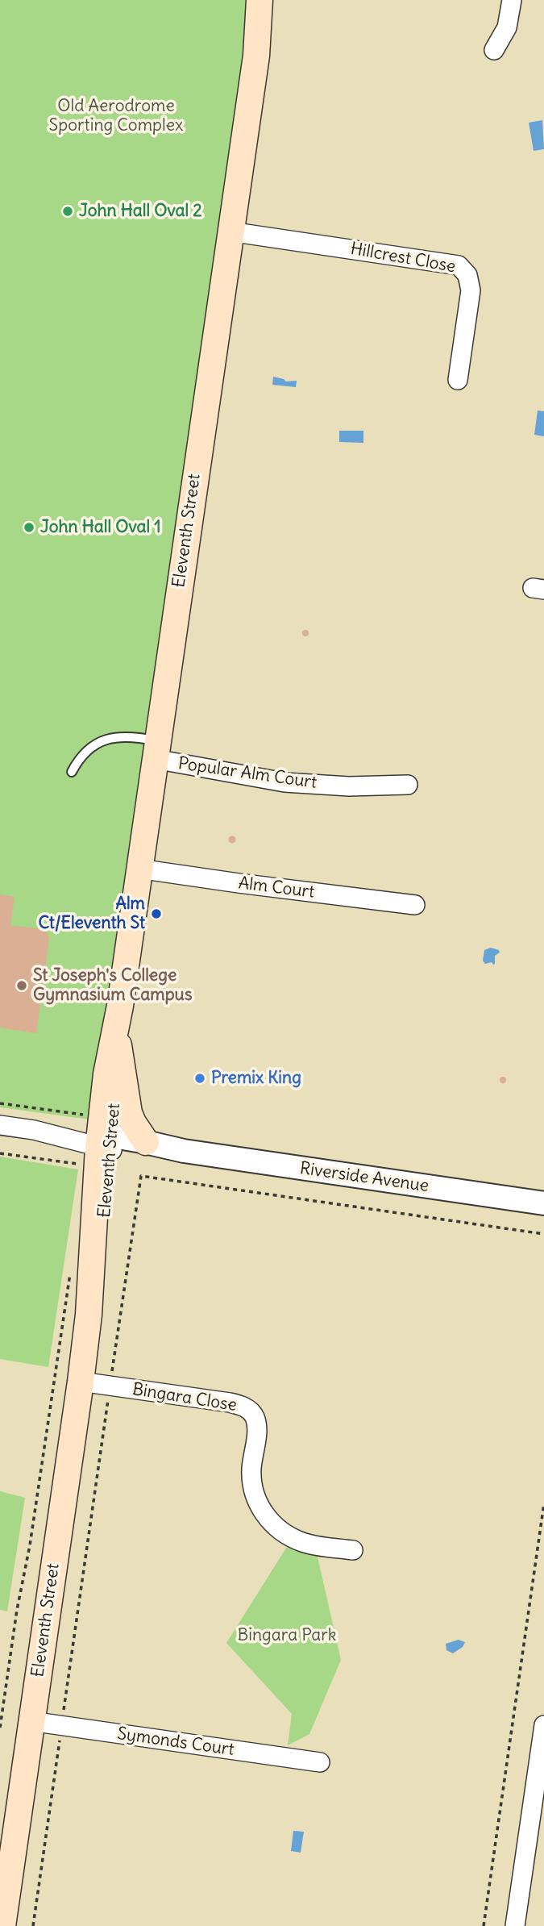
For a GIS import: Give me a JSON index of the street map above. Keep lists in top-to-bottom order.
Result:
{
  "streets": {
    "main road": ["Eleventh Street"],
    "street": [
      "Hillcrest Close",
      "Popular Alm Court",
      "Alm Court",
      "Riverside Avenue",
      "Bingara Close",
      "Symonds Court"
    ]
  },
  "crossings": [
    ["Hillcrest Close", "Eleventh Street"],
    ["Eleventh Street", "Popular Alm Court"],
    ["Eleventh Street", "Alm Court"],
    ["Eleventh Street", "Riverside Avenue"],
    ["Eleventh Street", "Bingara Close"],
    ["Eleventh Street", "Symonds Court"]
  ],
  "parks": ["Old Aerodrome Sporting Complex", "Bingara Park"],
  "places": [
    "John Hall Oval 2",
    "John Hall Oval 1",
    "Alm Ct/Eleventh St",
    "St Joseph's College Gymnasium Campus",
    "Premix King"
  ]
}
